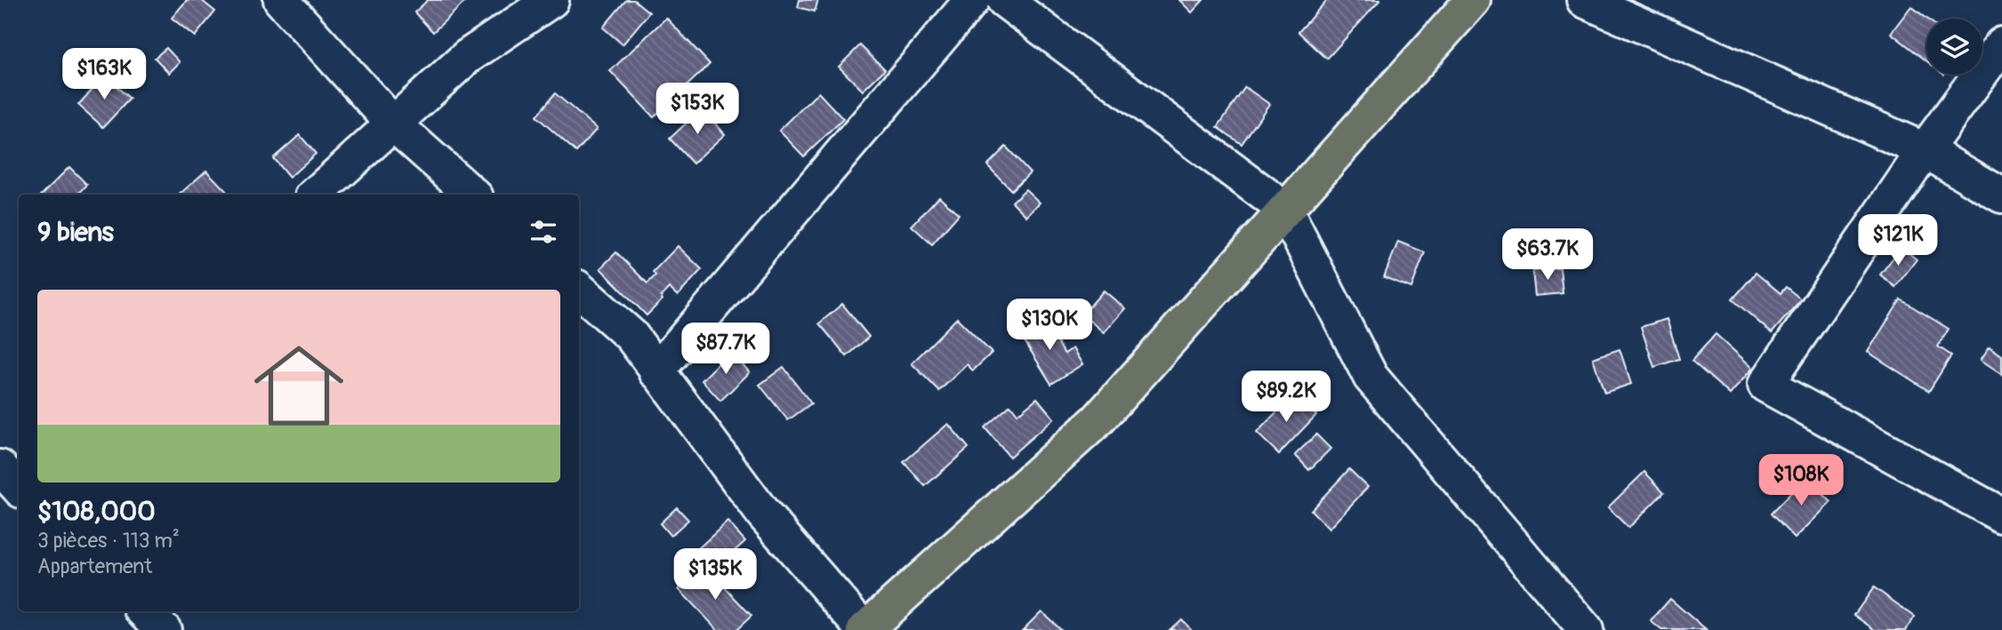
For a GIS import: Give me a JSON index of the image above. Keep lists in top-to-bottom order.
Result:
{
  "page": {
    "price": [
      "$163K",
      "$153K",
      "$121K",
      "$63.7K",
      "$130K",
      "$87.7K",
      "$89.2K",
      "$108K",
      "$135K"
    ],
    "heading": "9 biens",
    "list": [
      {
        "name": "$108,000",
        "note": "3 pièces · 113 m² · Appartement"
      }
    ]
  }
}
